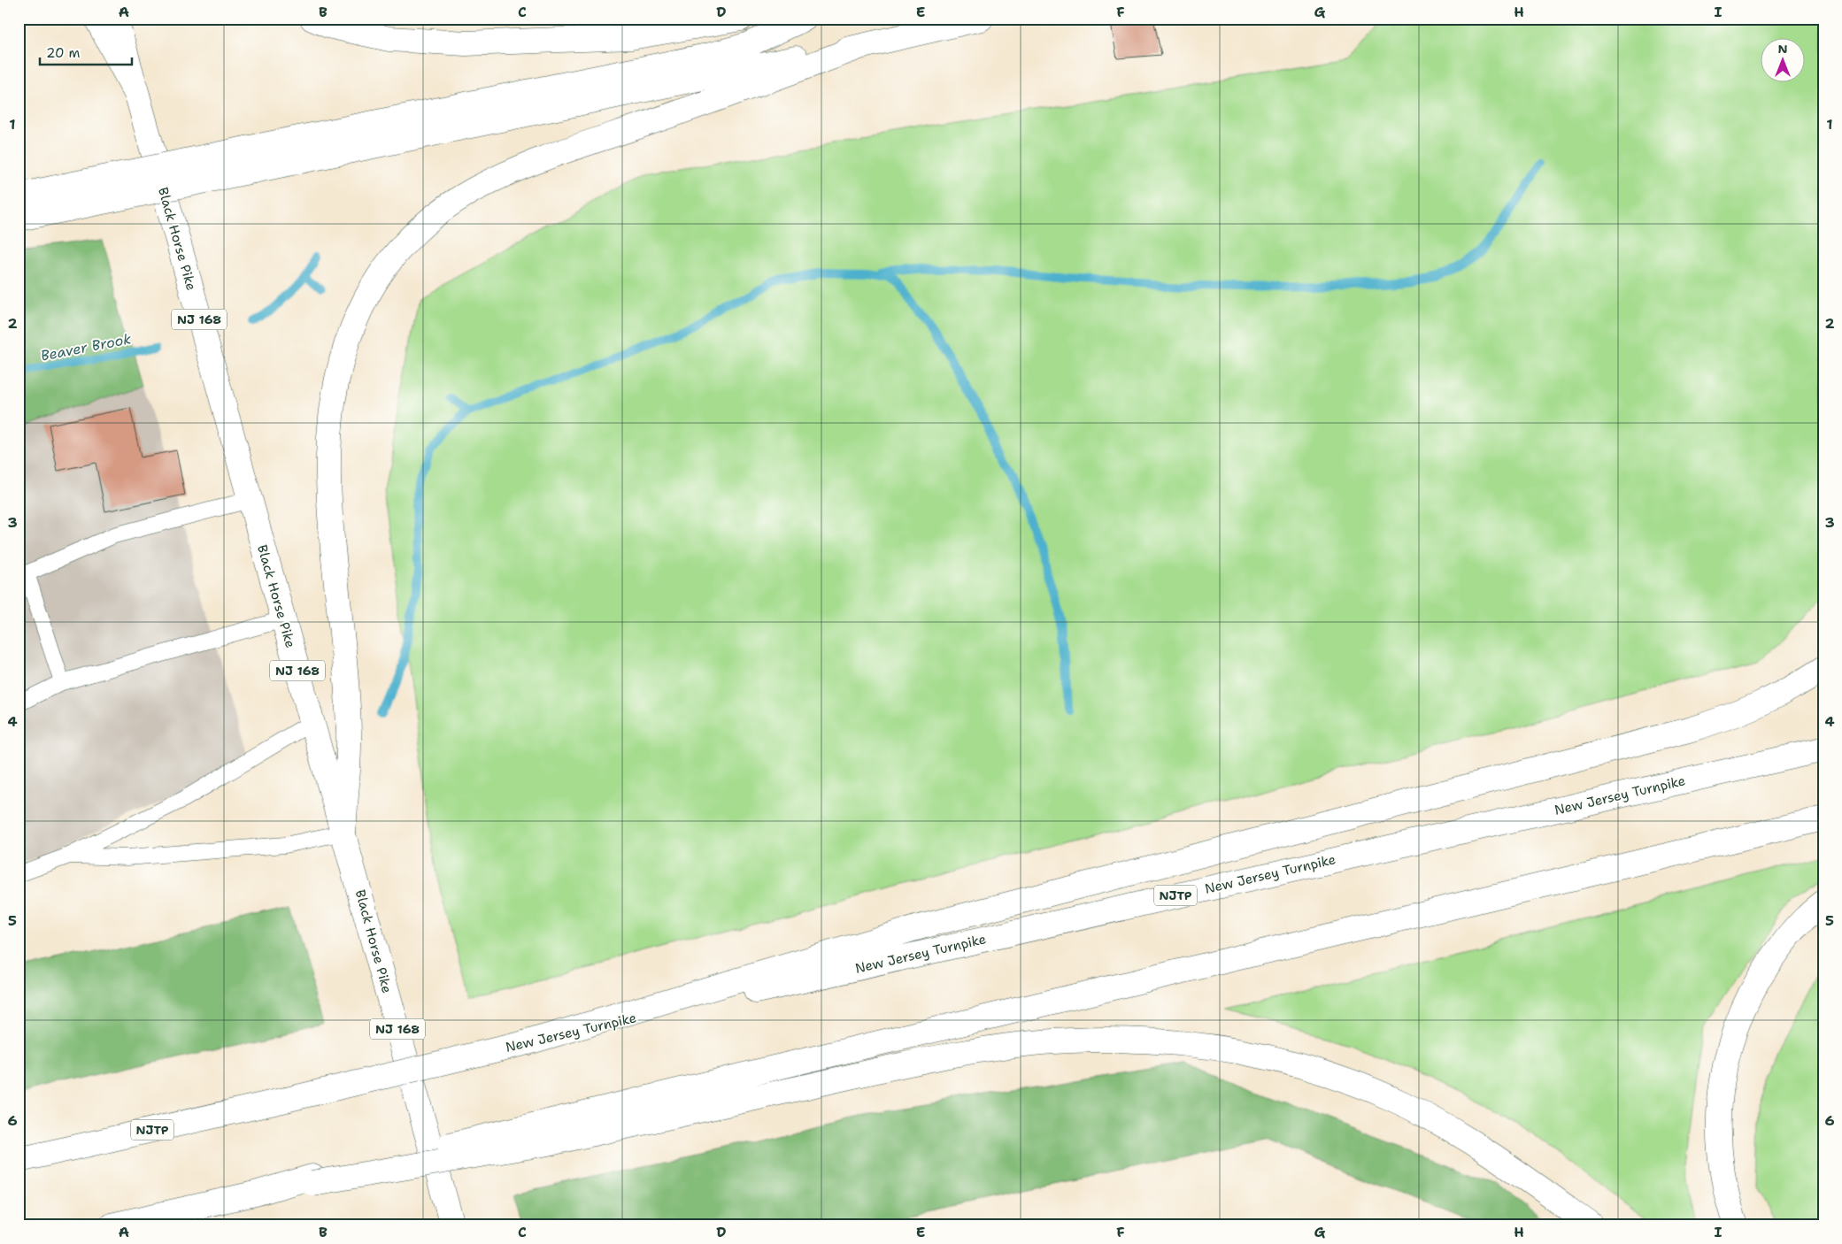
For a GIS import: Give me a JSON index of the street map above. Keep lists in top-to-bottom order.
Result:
{
  "streets": {
    "main road": [
      "Black Horse Pike",
      "NJ 168",
      "New Jersey Turnpike",
      "NJTP"
    ]
  },
  "water": ["Beaver Brook"],
  "scale_bar": "20 m",
  "north": "top",
  "grid": {
    "columns": [
      "A",
      "B",
      "C",
      "D",
      "E",
      "F",
      "G",
      "H",
      "I"
    ],
    "rows": [
      "1",
      "2",
      "3",
      "4",
      "5",
      "6"
    ]
  }
}
